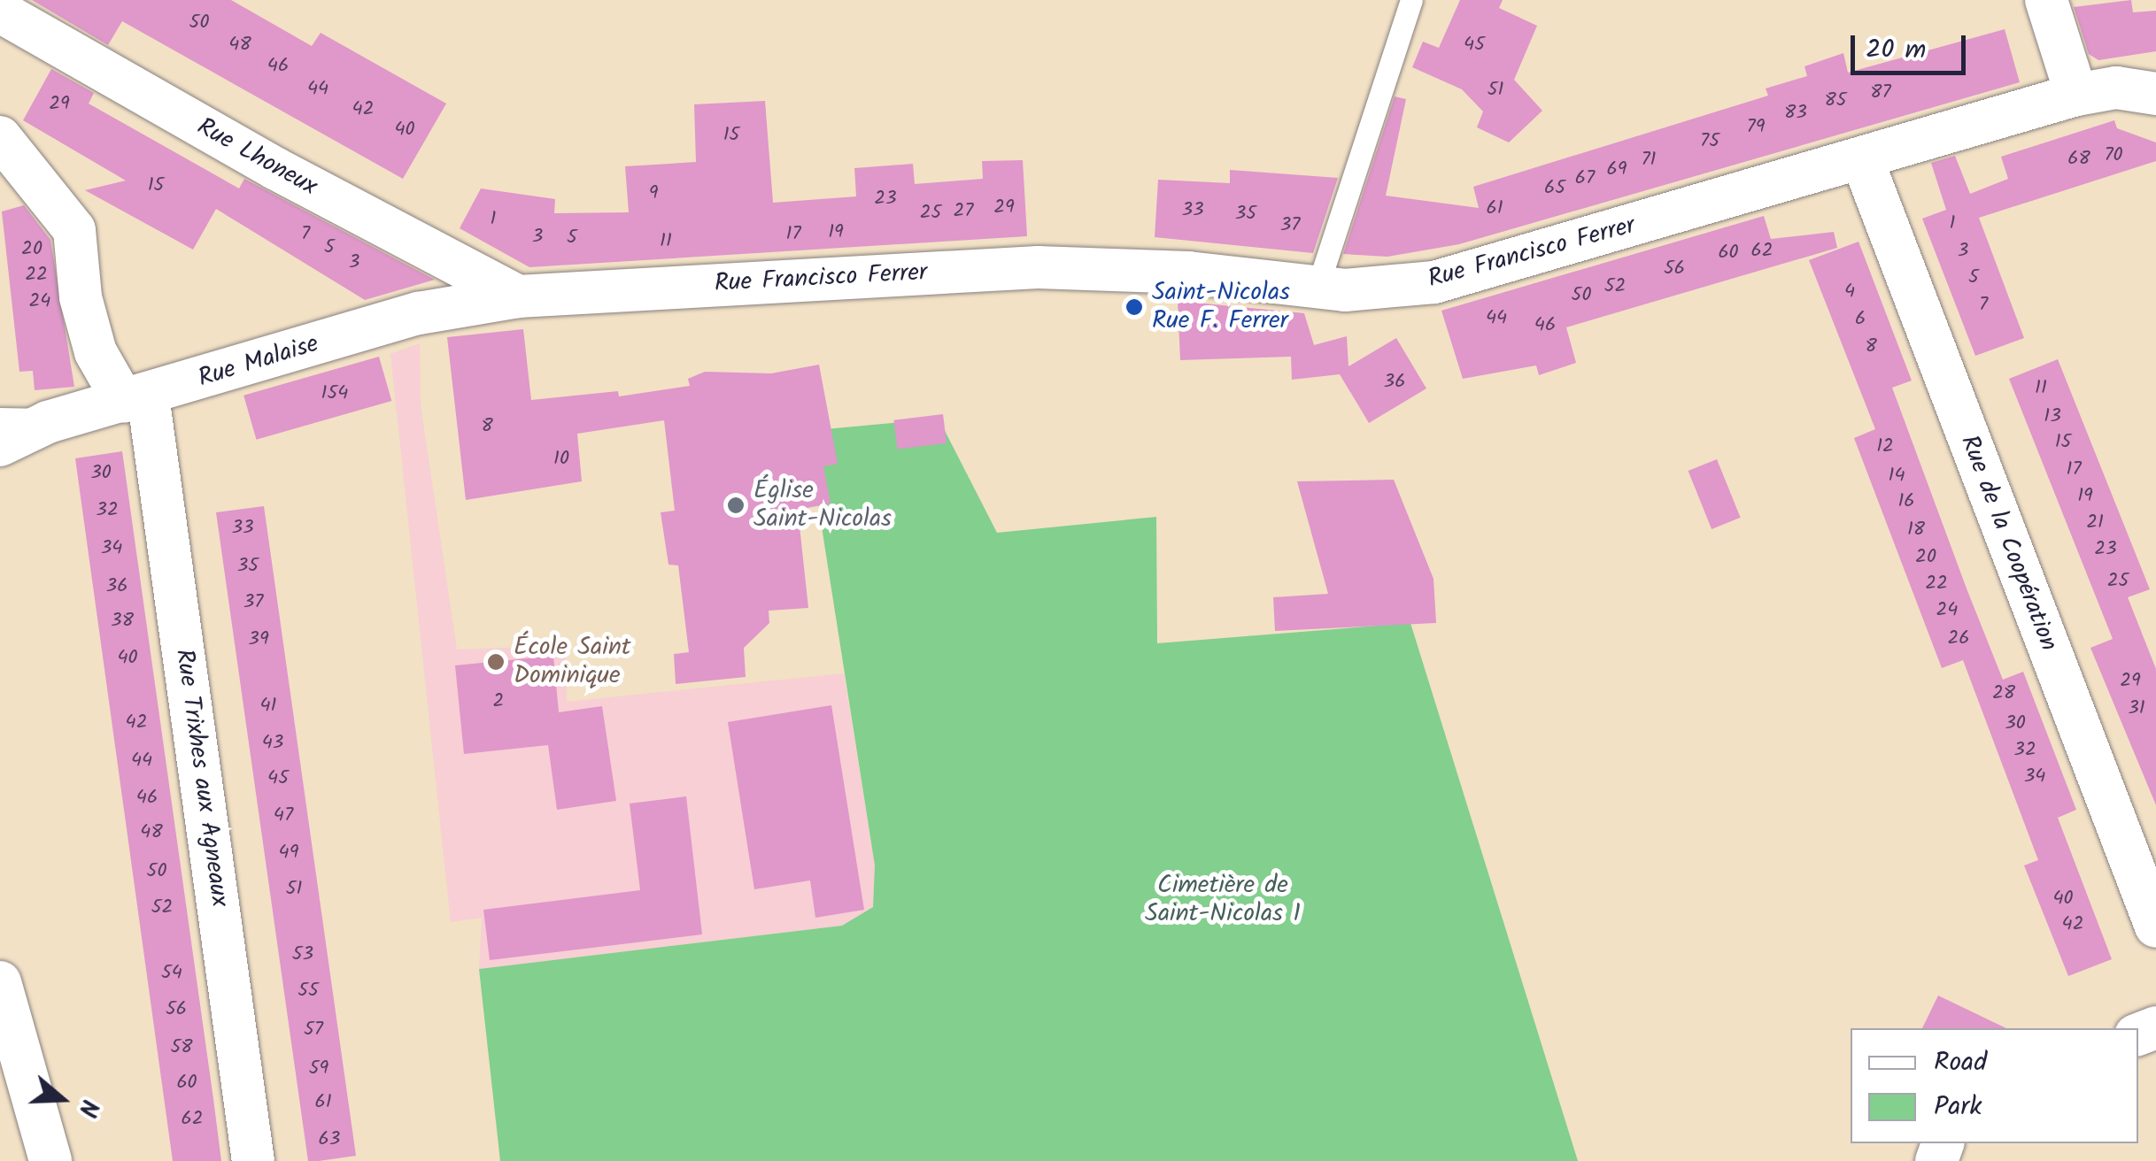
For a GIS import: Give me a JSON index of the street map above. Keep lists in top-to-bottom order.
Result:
{
  "streets": {
    "street": [
      "Rue Lhoneux",
      "Rue Francisco Ferrer",
      "Rue Malaise",
      "Rue de la Coopération",
      "Rue Trixhes aux Agneaux"
    ]
  },
  "crossings": [
    ["Rue Lhoneux", "Rue Francisco Ferrer"],
    ["Rue Lhoneux", "Rue Malaise"],
    ["Rue Francisco Ferrer", "Rue Malaise"],
    ["Rue Francisco Ferrer", "Rue de la Coopération"],
    ["Rue Malaise", "Rue Trixhes aux Agneaux"]
  ],
  "parks": ["Cimetière de Saint-Nicolas 1"],
  "places": ["Saint-Nicolas Rue F. Ferrer", "Église Saint-Nicolas", "École Saint Dominique"],
  "house_numbers": [
    "50",
    "48",
    "45",
    "46",
    "44",
    "51",
    "87",
    "85",
    "29",
    "42",
    "83",
    "79",
    "40",
    "15",
    "75",
    "70",
    "68",
    "71",
    "69",
    "67",
    "15",
    "65",
    "9",
    "23",
    "29",
    "61",
    "33",
    "27",
    "25",
    "35",
    "1",
    "1",
    "37",
    "19",
    "7",
    "17",
    "3",
    "5",
    "11",
    "5",
    "20",
    "62",
    "3",
    "60",
    "3",
    "56",
    "22",
    "5",
    "52",
    "4",
    "50",
    "24",
    "7",
    "44",
    "6",
    "46",
    "8",
    "36",
    "11",
    "154",
    "13",
    "8",
    "15",
    "12",
    "10",
    "17",
    "30",
    "14",
    "19",
    "16",
    "32",
    "21",
    "33",
    "18",
    "34",
    "23",
    "20",
    "35",
    "25",
    "22",
    "36",
    "37",
    "24",
    "38",
    "26",
    "39",
    "40",
    "29",
    "28",
    "2",
    "41",
    "31",
    "42",
    "30",
    "43",
    "32",
    "44",
    "34",
    "45",
    "46",
    "47",
    "48",
    "49",
    "50",
    "51",
    "40",
    "52",
    "42",
    "53",
    "54",
    "55",
    "56",
    "57",
    "58",
    "59",
    "60",
    "61",
    "62",
    "63"
  ],
  "legend": ["Road", "Park"],
  "scale_bar": "20 m",
  "north": "right"
}
